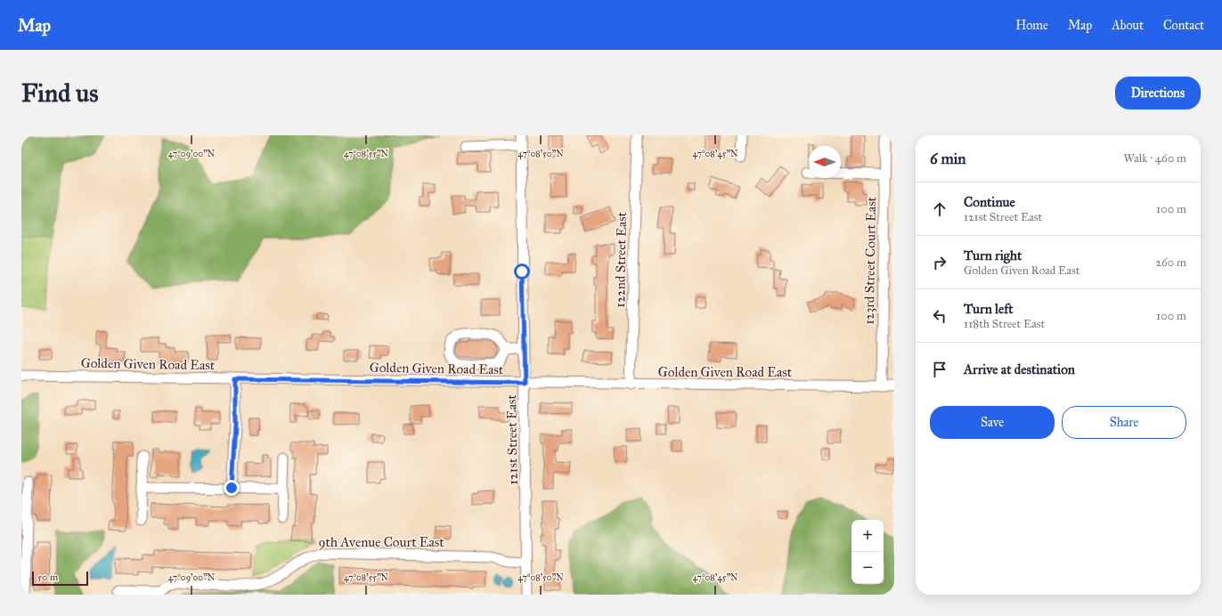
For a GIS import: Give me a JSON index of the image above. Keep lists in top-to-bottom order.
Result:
{
  "streets": {
    "street": [
      "122nd Street East",
      "123rd Street Court East",
      "Golden Given Road East",
      "121st Street East",
      "9th Avenue Court East"
    ]
  },
  "crossings": [
    ["122nd Street East", "Golden Given Road East"],
    ["123rd Street Court East", "Golden Given Road East"],
    ["Golden Given Road East", "121st Street East"],
    ["121st Street East", "9th Avenue Court East"]
  ],
  "scale_bar": "50 m",
  "north": "left",
  "page": {
    "header": "Map",
    "nav": [
      "Home",
      "Map",
      "About",
      "Contact"
    ],
    "buttons": [
      "Directions",
      ["Save", "Share"]
    ],
    "title": "Find us",
    "heading": ["6 min", "Walk · 460 m"],
    "list": [
      ["Continue", "121st Street East", "100 m"],
      ["Turn right", "Golden Given Road East", "260 m"],
      ["Turn left", "118th Street East", "100 m"],
      "Arrive at destination"
    ],
    "map_buttons": ["+", "−"],
    "scale": "50 m"
  },
  "coordinates": [
    "47°09'00\"N",
    "47°08'55\"N",
    "47°08'50\"N",
    "47°08'45\"N"
  ]
}
